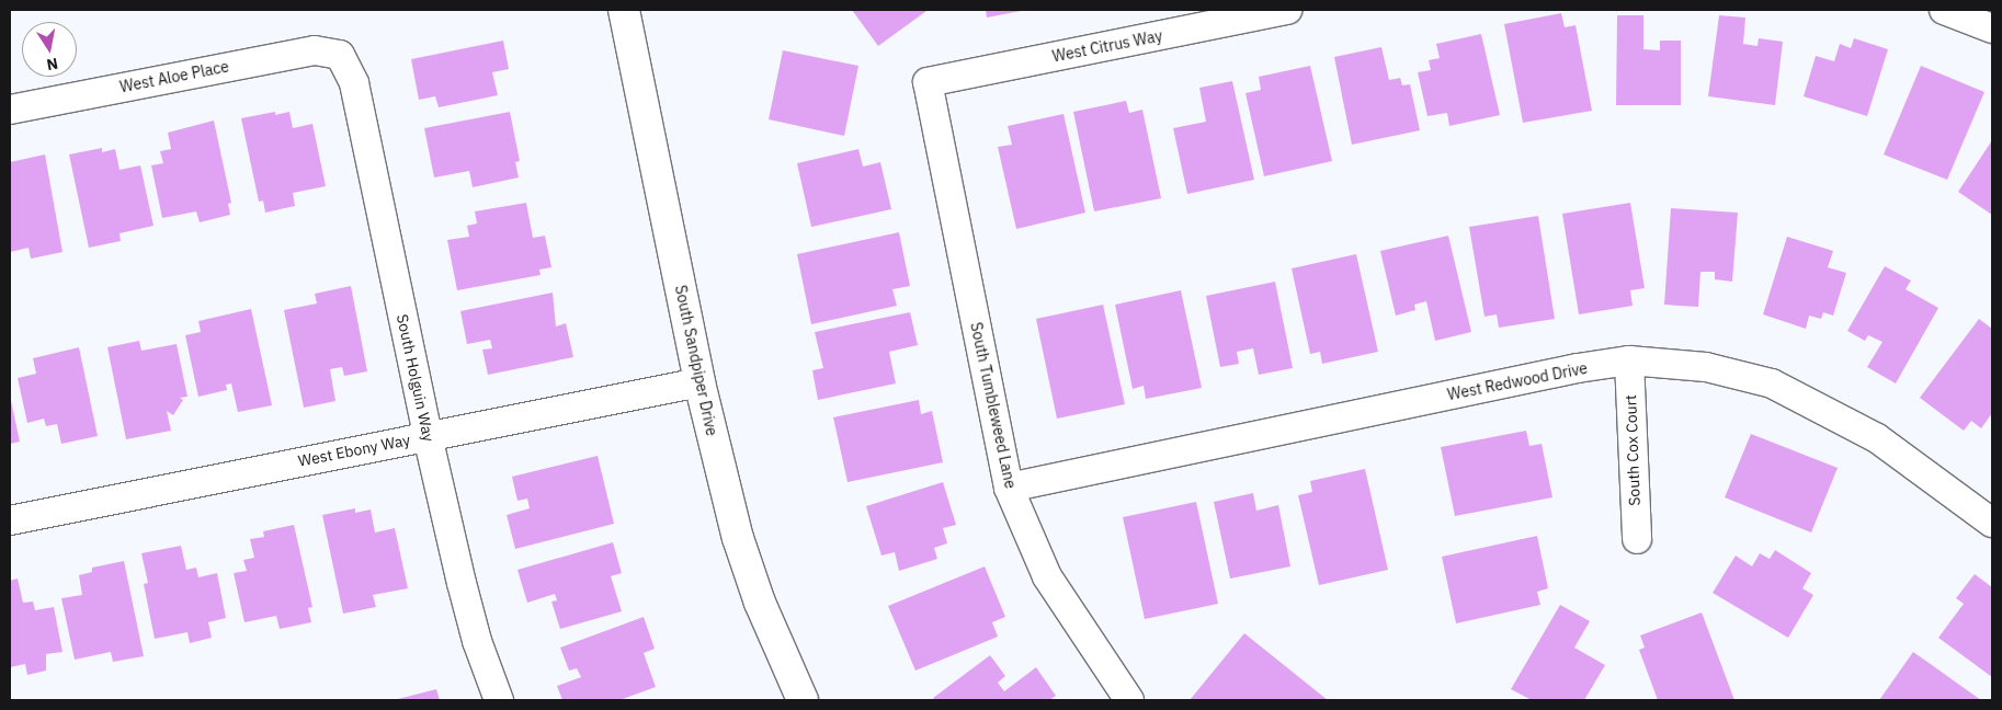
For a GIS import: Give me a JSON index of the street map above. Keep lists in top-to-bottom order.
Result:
{
  "streets": {
    "street": [
      "West Citrus Way",
      "West Aloe Place",
      "South Sandpiper Drive",
      "South Holguin Way",
      "West Redwood Drive",
      "South Tumbleweed Lane",
      "West Ebony Way",
      "South Cox Court"
    ]
  },
  "crossings": [
    ["West Citrus Way", "South Tumbleweed Lane"],
    ["West Aloe Place", "South Holguin Way"],
    ["South Sandpiper Drive", "West Ebony Way"],
    ["South Holguin Way", "West Ebony Way"],
    ["West Redwood Drive", "South Tumbleweed Lane"],
    ["West Redwood Drive", "South Cox Court"]
  ],
  "north": "bottom"
}
